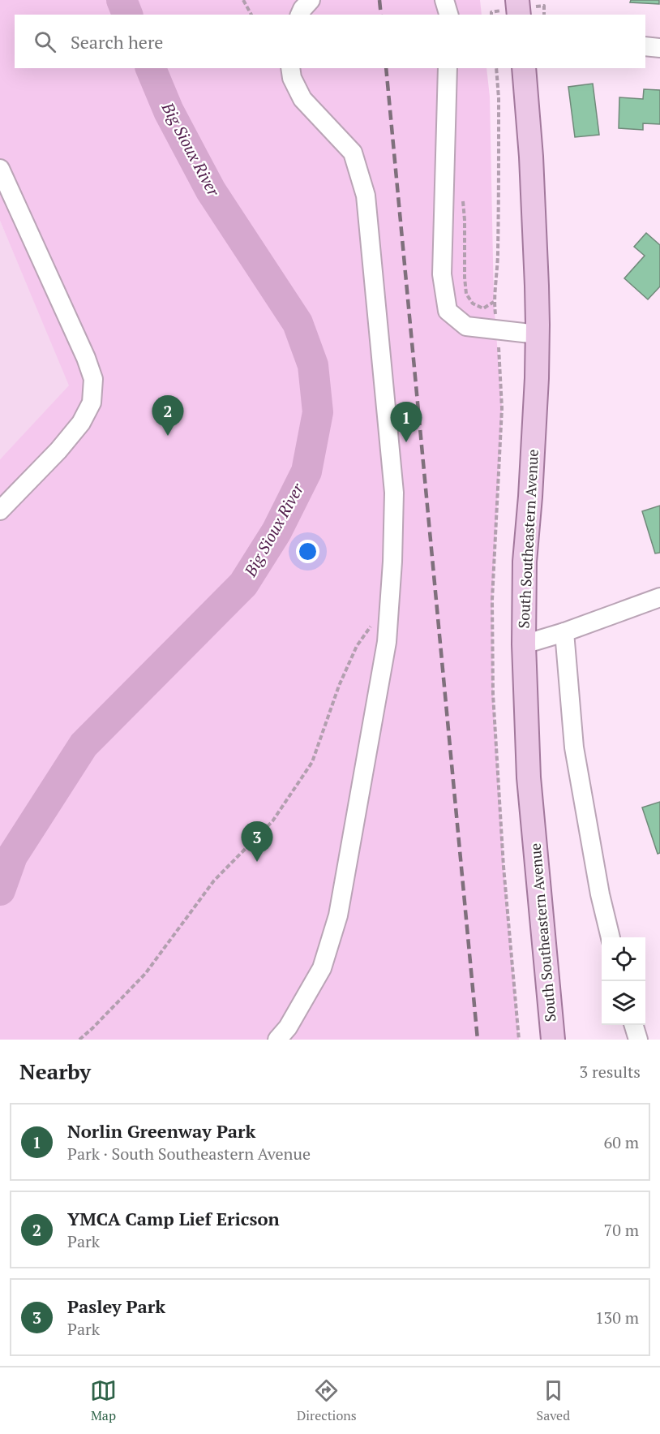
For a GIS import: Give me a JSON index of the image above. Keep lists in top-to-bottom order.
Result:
{
  "streets": {
    "main road": ["South Southeastern Avenue"]
  },
  "water": ["Big Sioux River"],
  "page": {
    "search": "Search here",
    "pins": ["2", "1", "3"],
    "heading": ["Nearby", "3 results"],
    "list": [
      {
        "mark": "1",
        "name": "Norlin Greenway Park",
        "note": "Park · South Southeastern Avenue",
        "value": "60 m"
      },
      {
        "mark": "2",
        "name": "YMCA Camp Lief Ericson",
        "note": "Park",
        "value": "70 m"
      },
      {
        "mark": "3",
        "name": "Pasley Park",
        "note": "Park",
        "value": "130 m"
      }
    ],
    "nav": ["Map", "Directions", "Saved"]
  }
}
